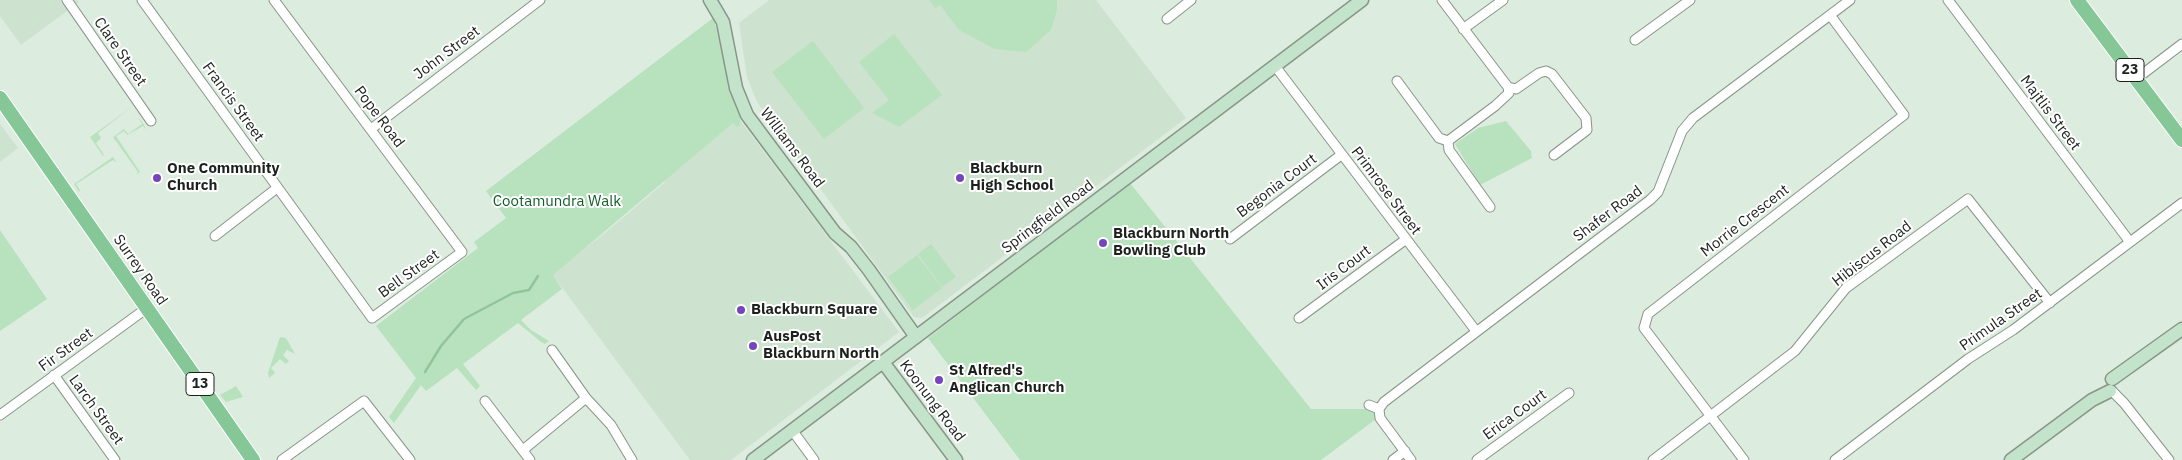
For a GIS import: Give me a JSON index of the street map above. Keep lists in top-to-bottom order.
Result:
{
  "streets": {
    "main road": [
      "23",
      "Williams Road",
      "Springfield Road",
      "Surrey Road",
      "13",
      "Koonung Road"
    ],
    "street": [
      "Clare Street",
      "John Street",
      "Francis Street",
      "Majtlis Street",
      "Pope Road",
      "Begonia Court",
      "Primrose Street",
      "Shafer Road",
      "Morrie Crescent",
      "Hibiscus Road",
      "Iris Court",
      "Bell Street",
      "Primula Street",
      "Fir Street",
      "Larch Street",
      "Erica Court"
    ]
  },
  "crossings": [
    ["John Street", "Pope Road"],
    ["Francis Street", "Bell Street"],
    ["Majtlis Street", "Primula Street"],
    ["Pope Road", "Bell Street"],
    ["Williams Road", "Springfield Road"],
    ["Begonia Court", "Primrose Street"],
    ["Primrose Street", "Shafer Road"],
    ["Primrose Street", "Springfield Road"],
    ["Primrose Street", "Iris Court"],
    ["Shafer Road", "Morrie Crescent"],
    ["Springfield Road", "Koonung Road"],
    ["Morrie Crescent", "Hibiscus Road"],
    ["Hibiscus Road", "Primula Street"],
    ["Surrey Road", "Fir Street"],
    ["Fir Street", "Larch Street"]
  ],
  "parks": ["Cootamundra Walk"],
  "places": [
    "One Community Church",
    "Blackburn High School",
    "Blackburn North Bowling Club",
    "Blackburn Square",
    "AusPost Blackburn North",
    "St Alfred's Anglican Church"
  ]
}
